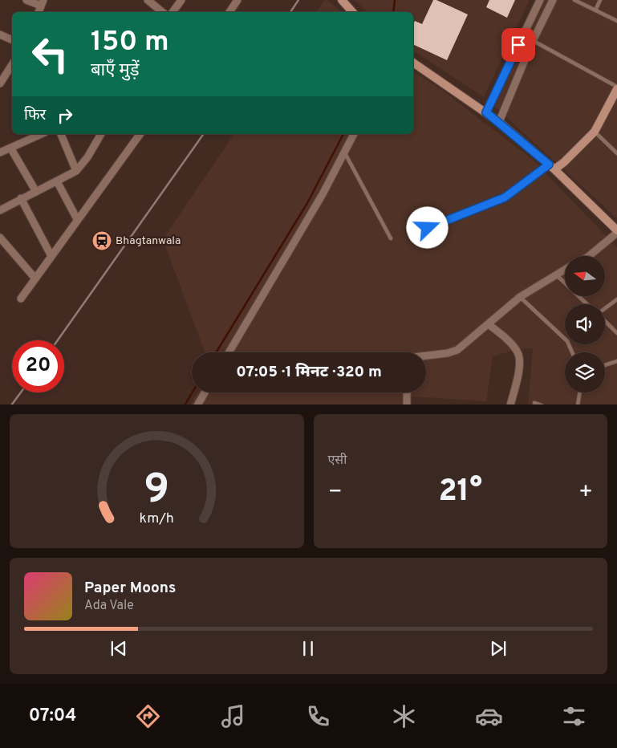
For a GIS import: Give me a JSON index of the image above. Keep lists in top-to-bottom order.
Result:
{
  "places": {
    "station": ["Bhagtanwala"]
  },
  "north": "left",
  "page": {
    "turn": ["150 m", "बाएँ मुड़ें"],
    "then": "फिर",
    "limit": "20",
    "trip": "07:05 · 1 मिनट · 320 m",
    "tile": "एसी",
    "heat": ["−", "21°", "+"],
    "song": ["Paper Moons", "Ada Vale"],
    "tabs": "07:04",
    "gauge": ["9", "km/h"]
  }
}
